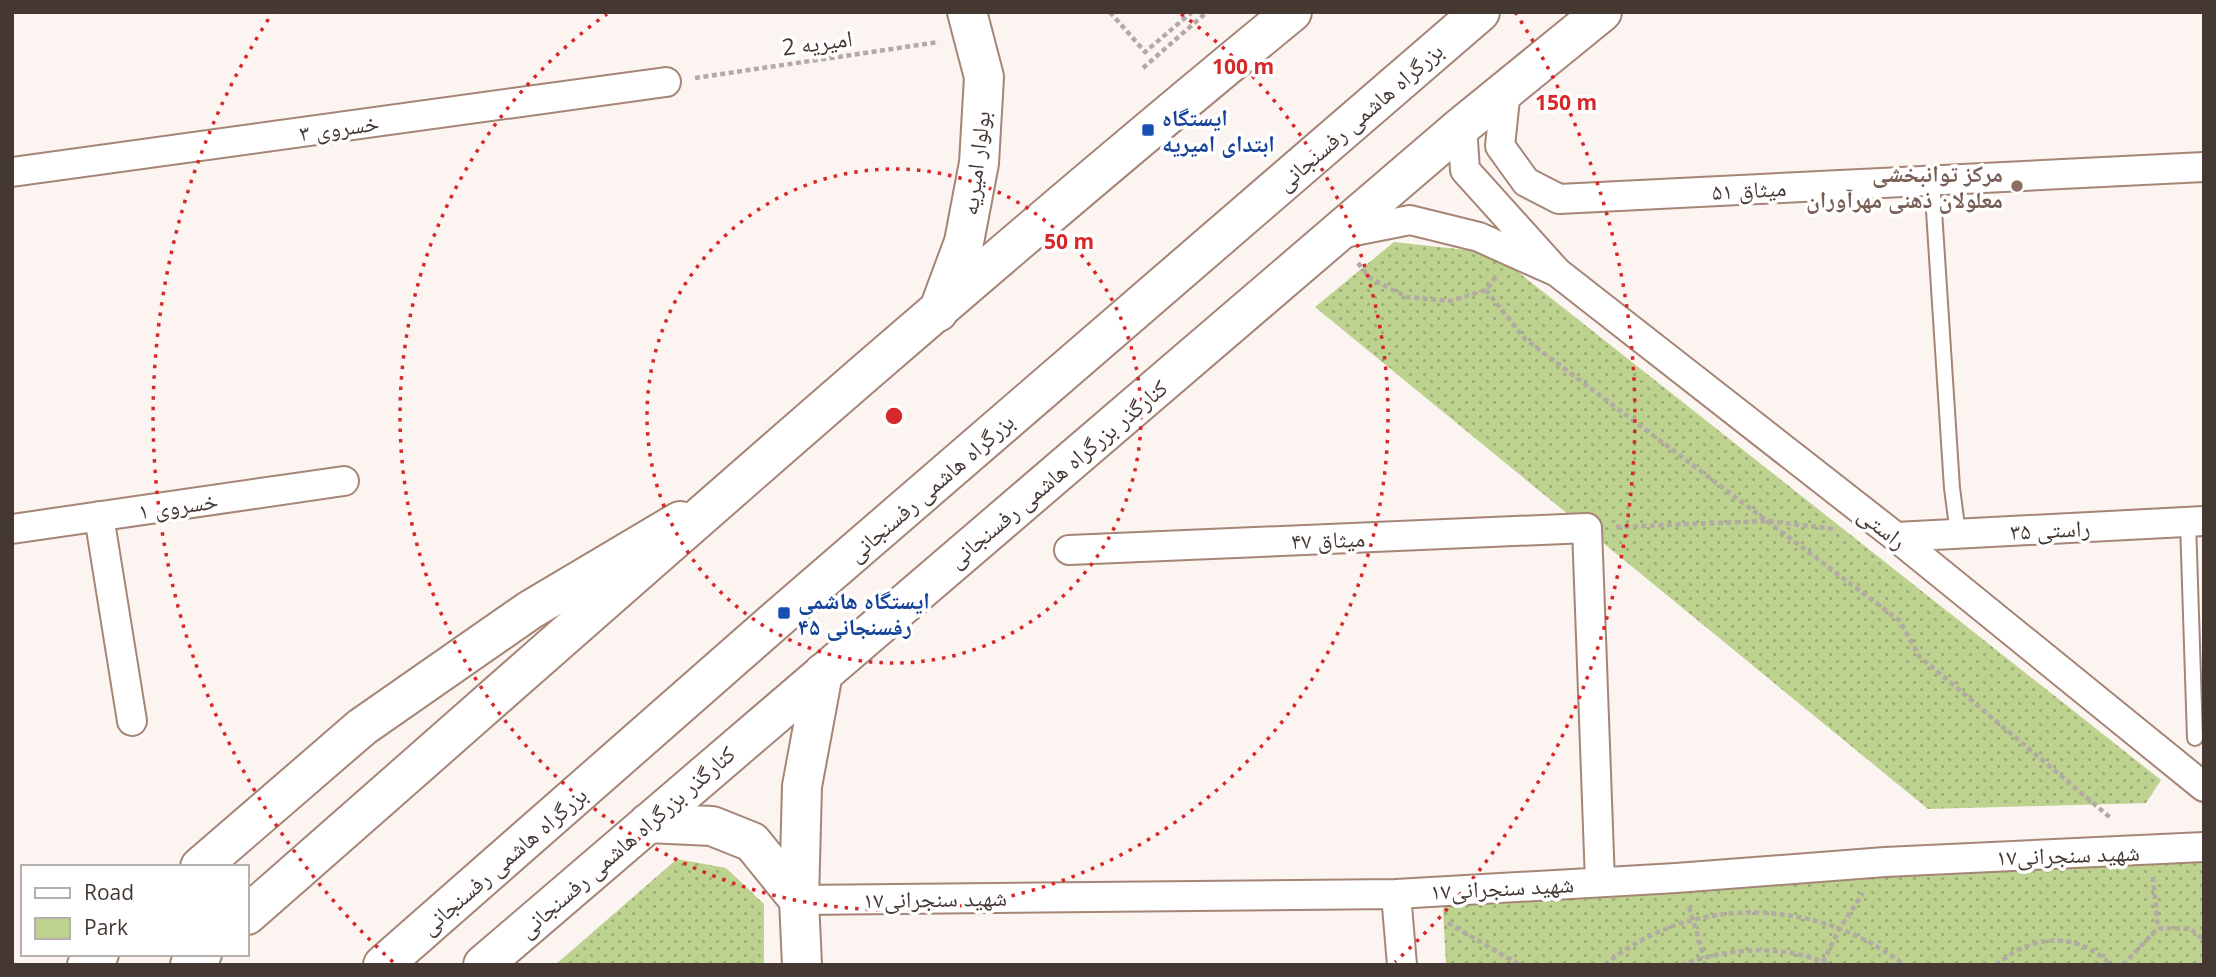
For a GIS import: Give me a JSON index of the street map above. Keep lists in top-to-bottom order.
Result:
{
  "streets": {
    "main road": ["بزرگراه هاشمی رفسنجانی", "بولوار امیریه", "کنارگذر بزرگراه هاشمی رفسنجانی"],
    "street": [
      "خسروی ۳",
      "میثاق ۵۱",
      "خسروی ۱",
      "راستی",
      "راستی ۳۵",
      "میثاق ۴۷",
      "شهید سنجرانی۱۷"
    ],
    "path": ["امیریه 2"]
  },
  "crossings": [
    ["امیریه 2", "خسروی ۳"],
    ["امیریه 2", "بولوار امیریه"],
    ["میثاق ۵۱", "کنارگذر بزرگراه هاشمی رفسنجانی"],
    ["راستی", "راستی ۳۵"]
  ],
  "places": {
    "transit": ["ایستگاه ابتدای امیریه", "ایستگاه هاشمی رفسنجانی ۴۵"],
    "other": ["مرکز توانبخشی معلولان ذهنی مهرآوران"]
  },
  "legend": ["Road", "Park"],
  "rings": ["100 m", "150 m", "50 m"]
}
